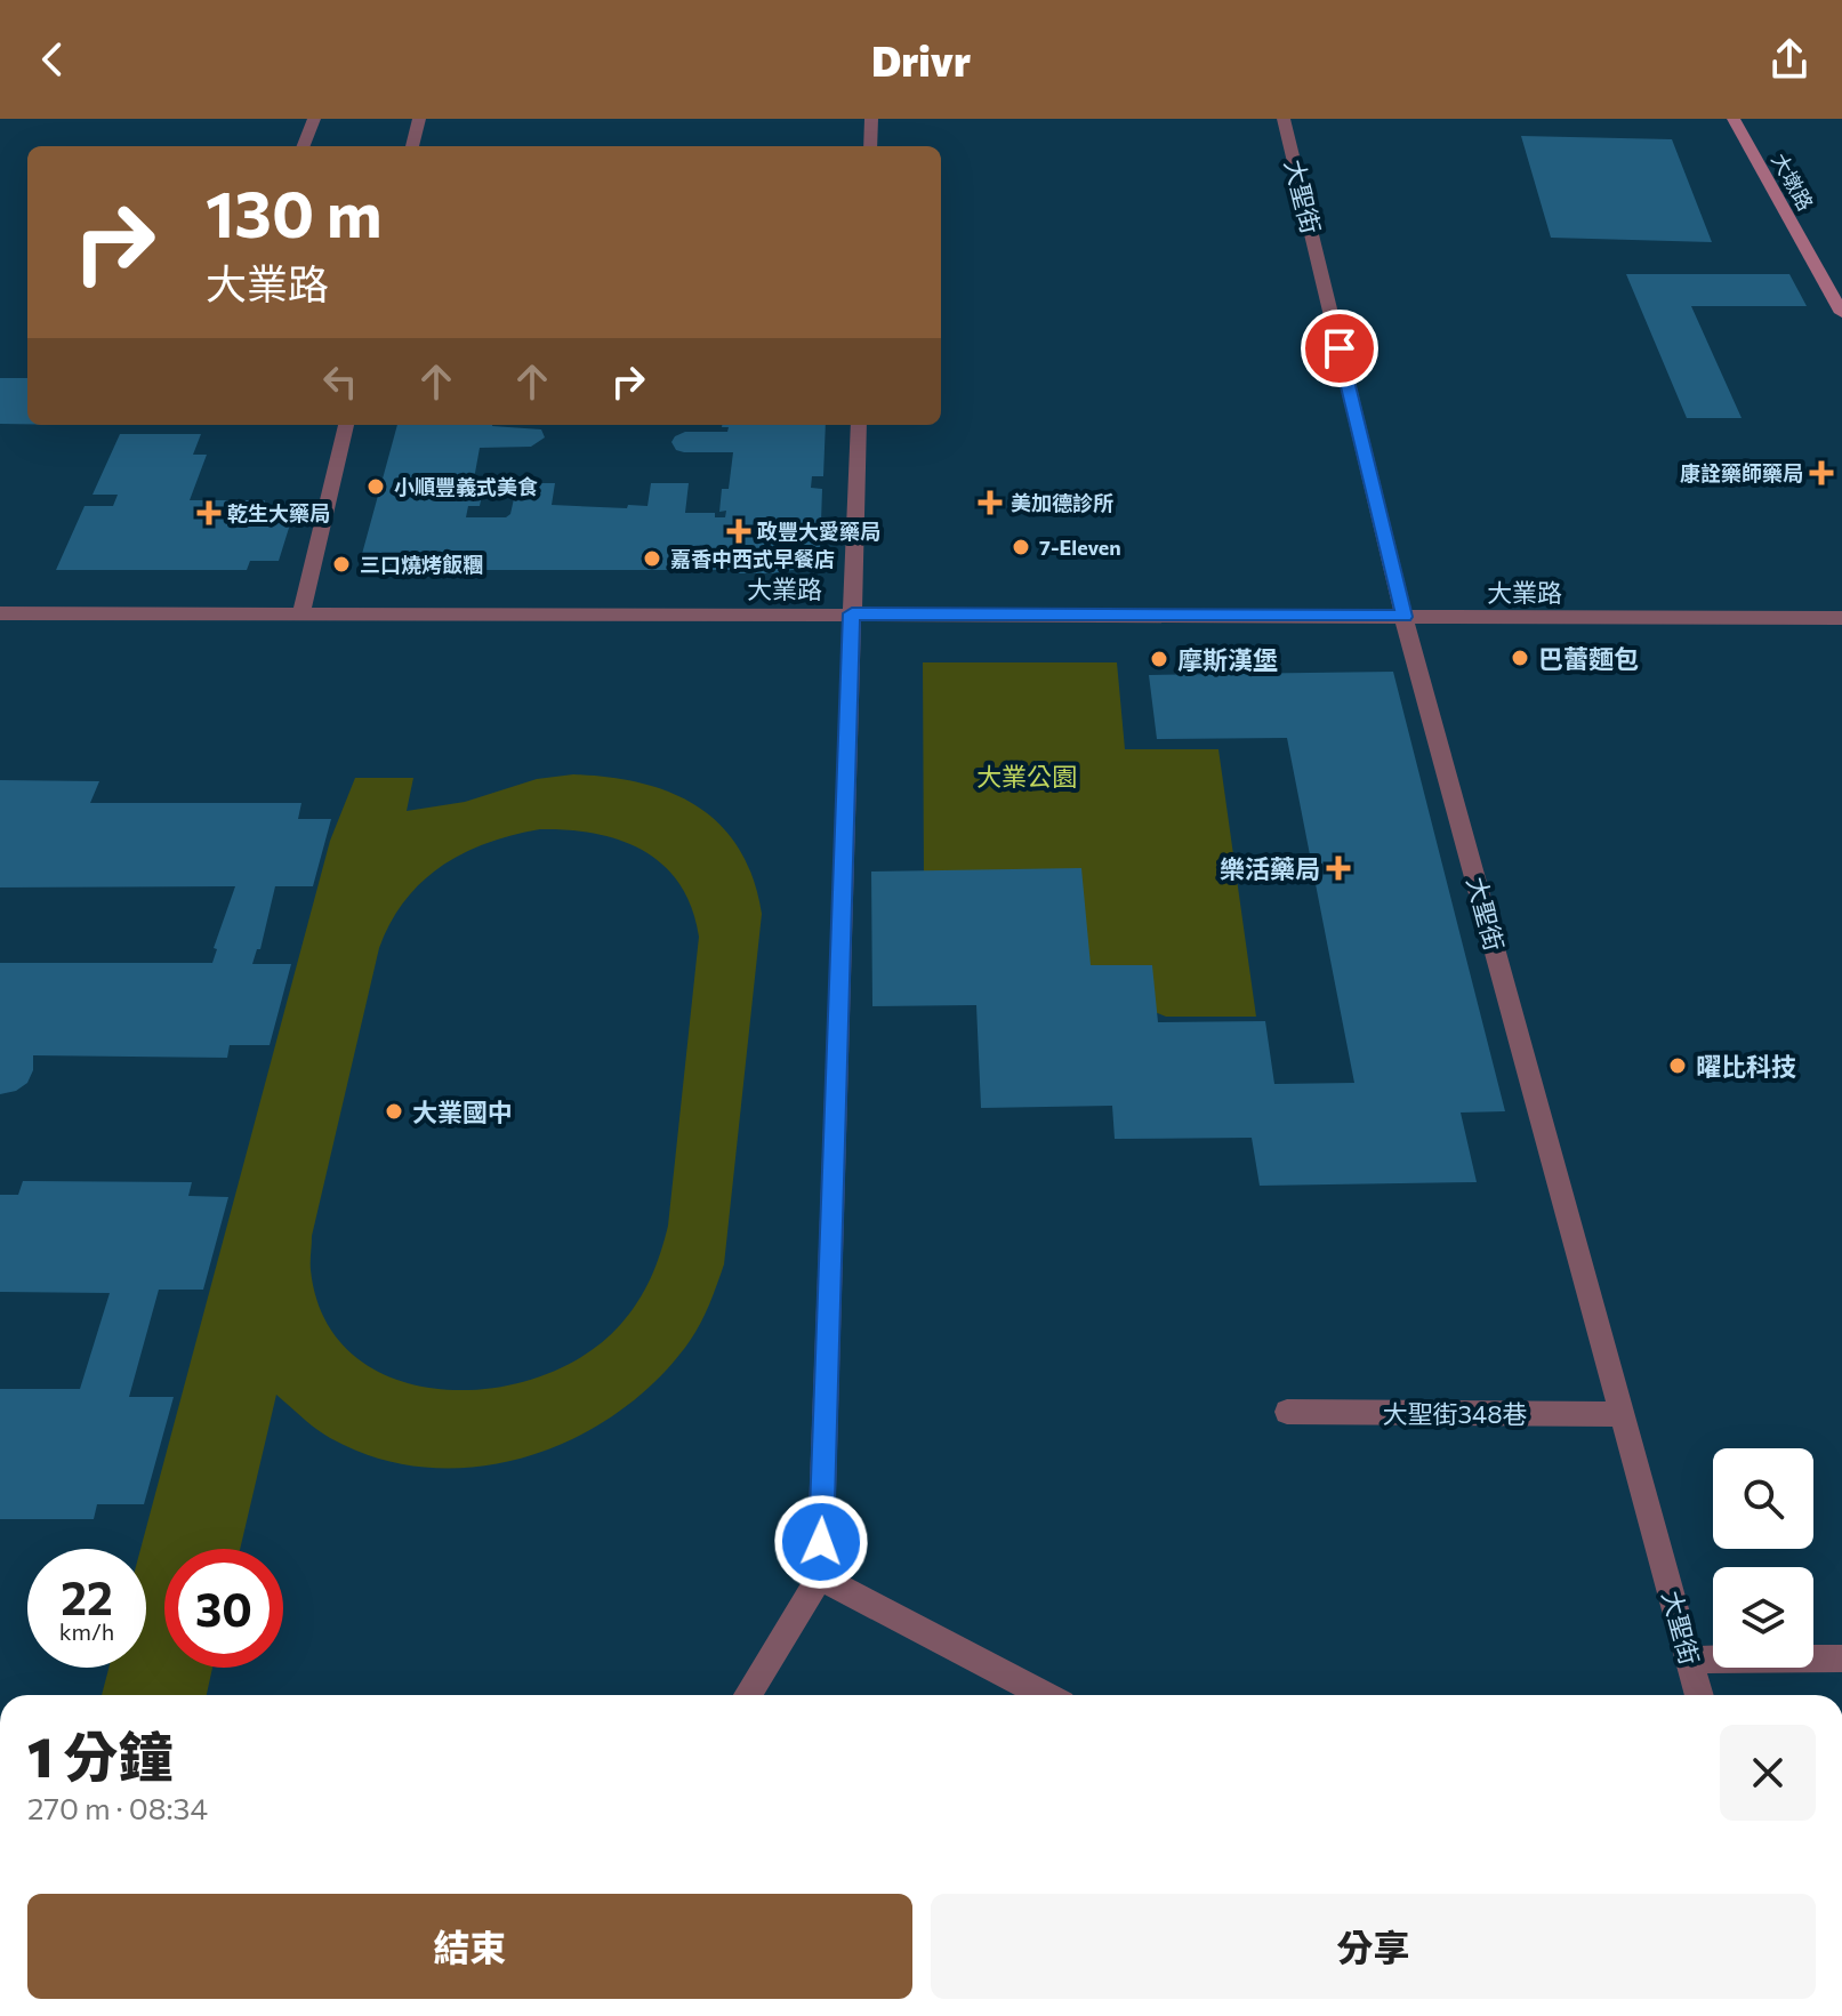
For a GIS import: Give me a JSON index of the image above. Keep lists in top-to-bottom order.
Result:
{
  "streets": {
    "street": [
      "大墩路",
      "大聖街",
      "大業路",
      "大聖街348巷"
    ]
  },
  "crossings": [
    ["大聖街", "大業路"],
    ["大聖街", "大聖街348巷"]
  ],
  "parks": ["大業公園"],
  "places": {
    "health": [
      "康詮藥師藥局",
      "美加德診所",
      "乾生大藥局",
      "政豐大愛藥局",
      "樂活藥局"
    ],
    "other": [
      "小順豐義式美食",
      "7-Eleven",
      "嘉香中西式早餐店",
      "三口燒烤飯糰",
      "巴蕾麵包",
      "摩斯漢堡",
      "曜比科技",
      "大業國中"
    ]
  },
  "page": {
    "header": "Drivr",
    "turn": ["130 m", "大業路"],
    "speed": "22 km/h",
    "limit": "30",
    "heading": ["1 分鐘", "270 m · 08:34"],
    "buttons": ["結束", "分享"]
  }
}
